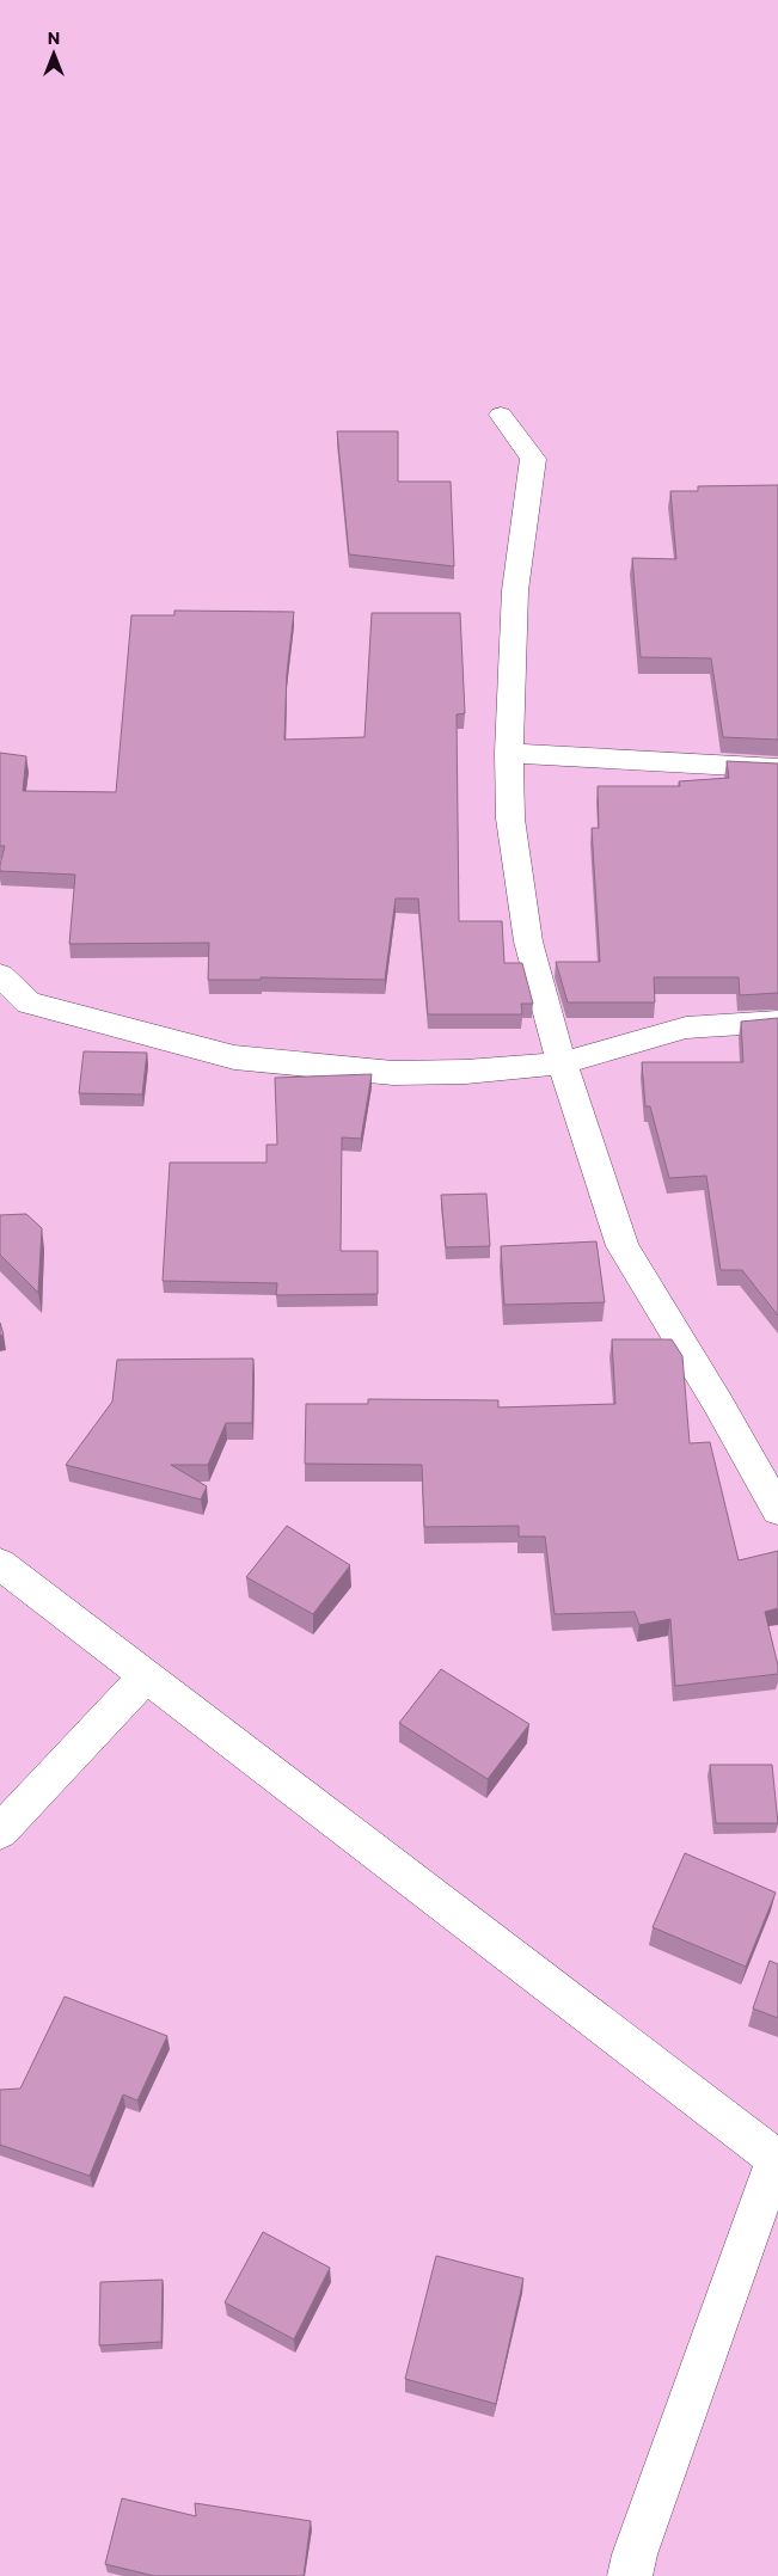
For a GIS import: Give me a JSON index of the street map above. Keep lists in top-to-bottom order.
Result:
{
  "north": "top"
}
